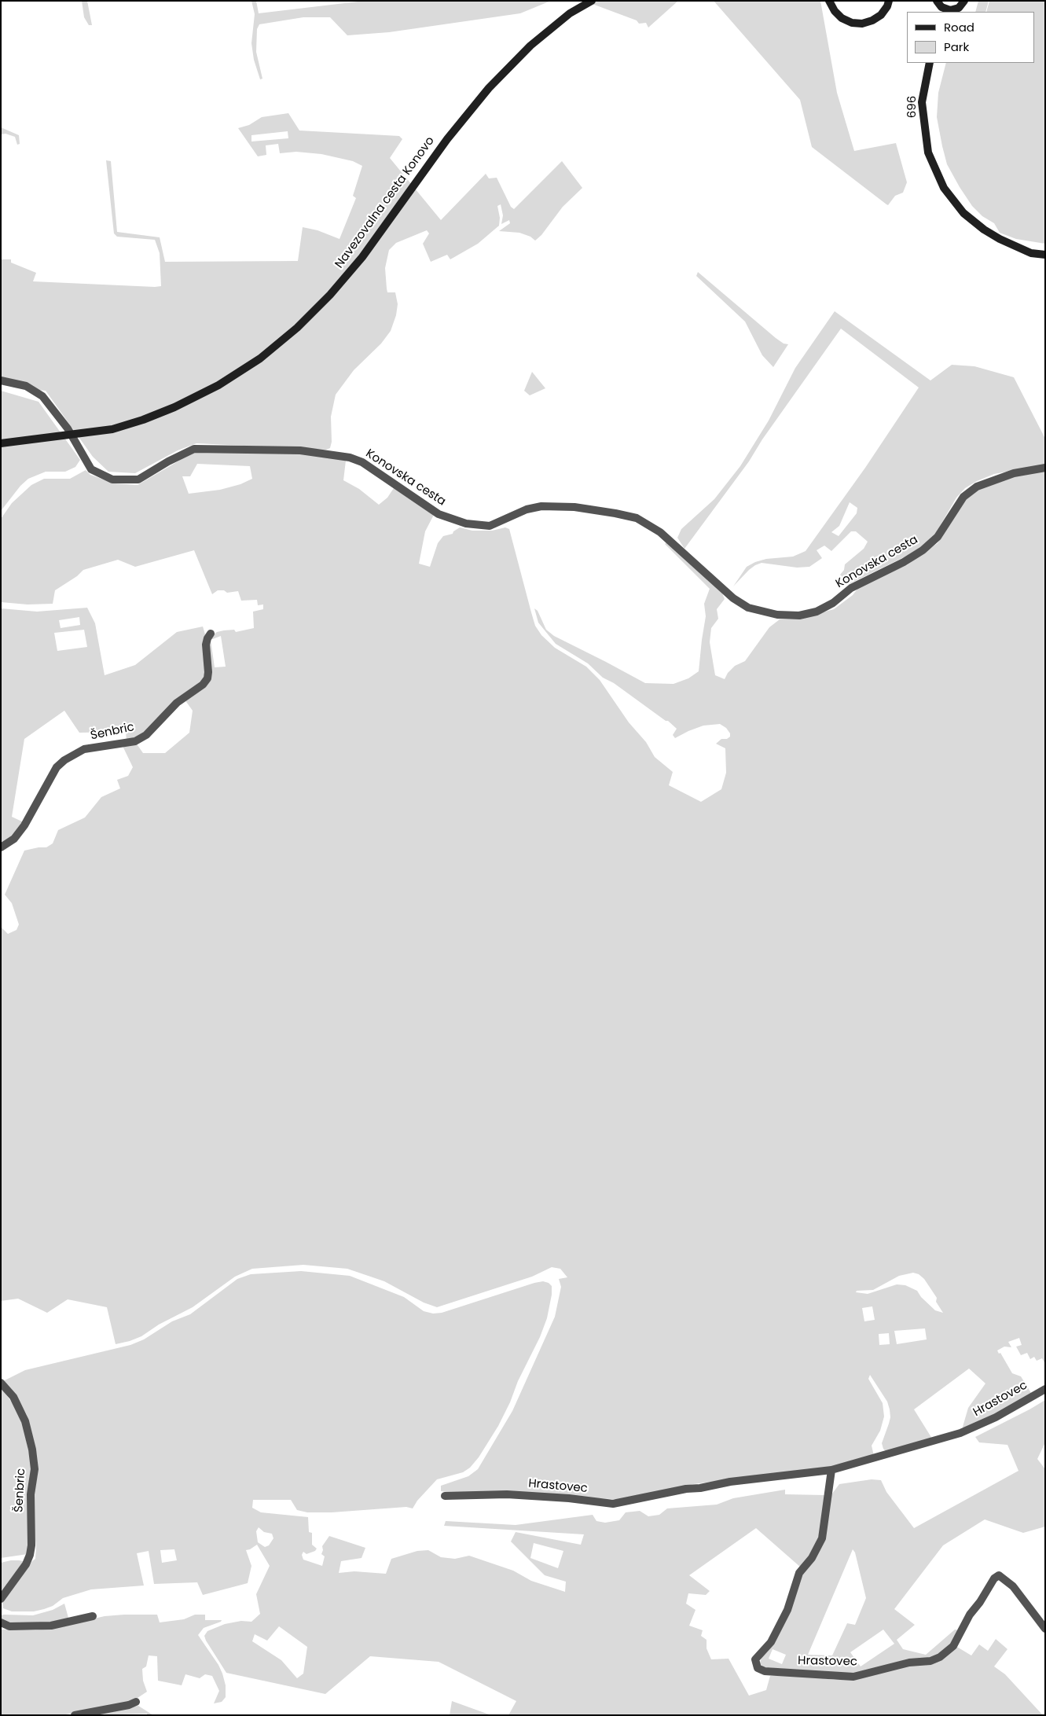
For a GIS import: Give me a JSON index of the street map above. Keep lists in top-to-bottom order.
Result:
{
  "streets": {
    "main road": ["696", "Navezovalna cesta Konovo"],
    "street": ["Konovska cesta", "Šenbric", "Hrastovec"]
  },
  "crossings": [
    ["Navezovalna cesta Konovo", "Konovska cesta"]
  ],
  "legend": ["Road", "Park"]
}
